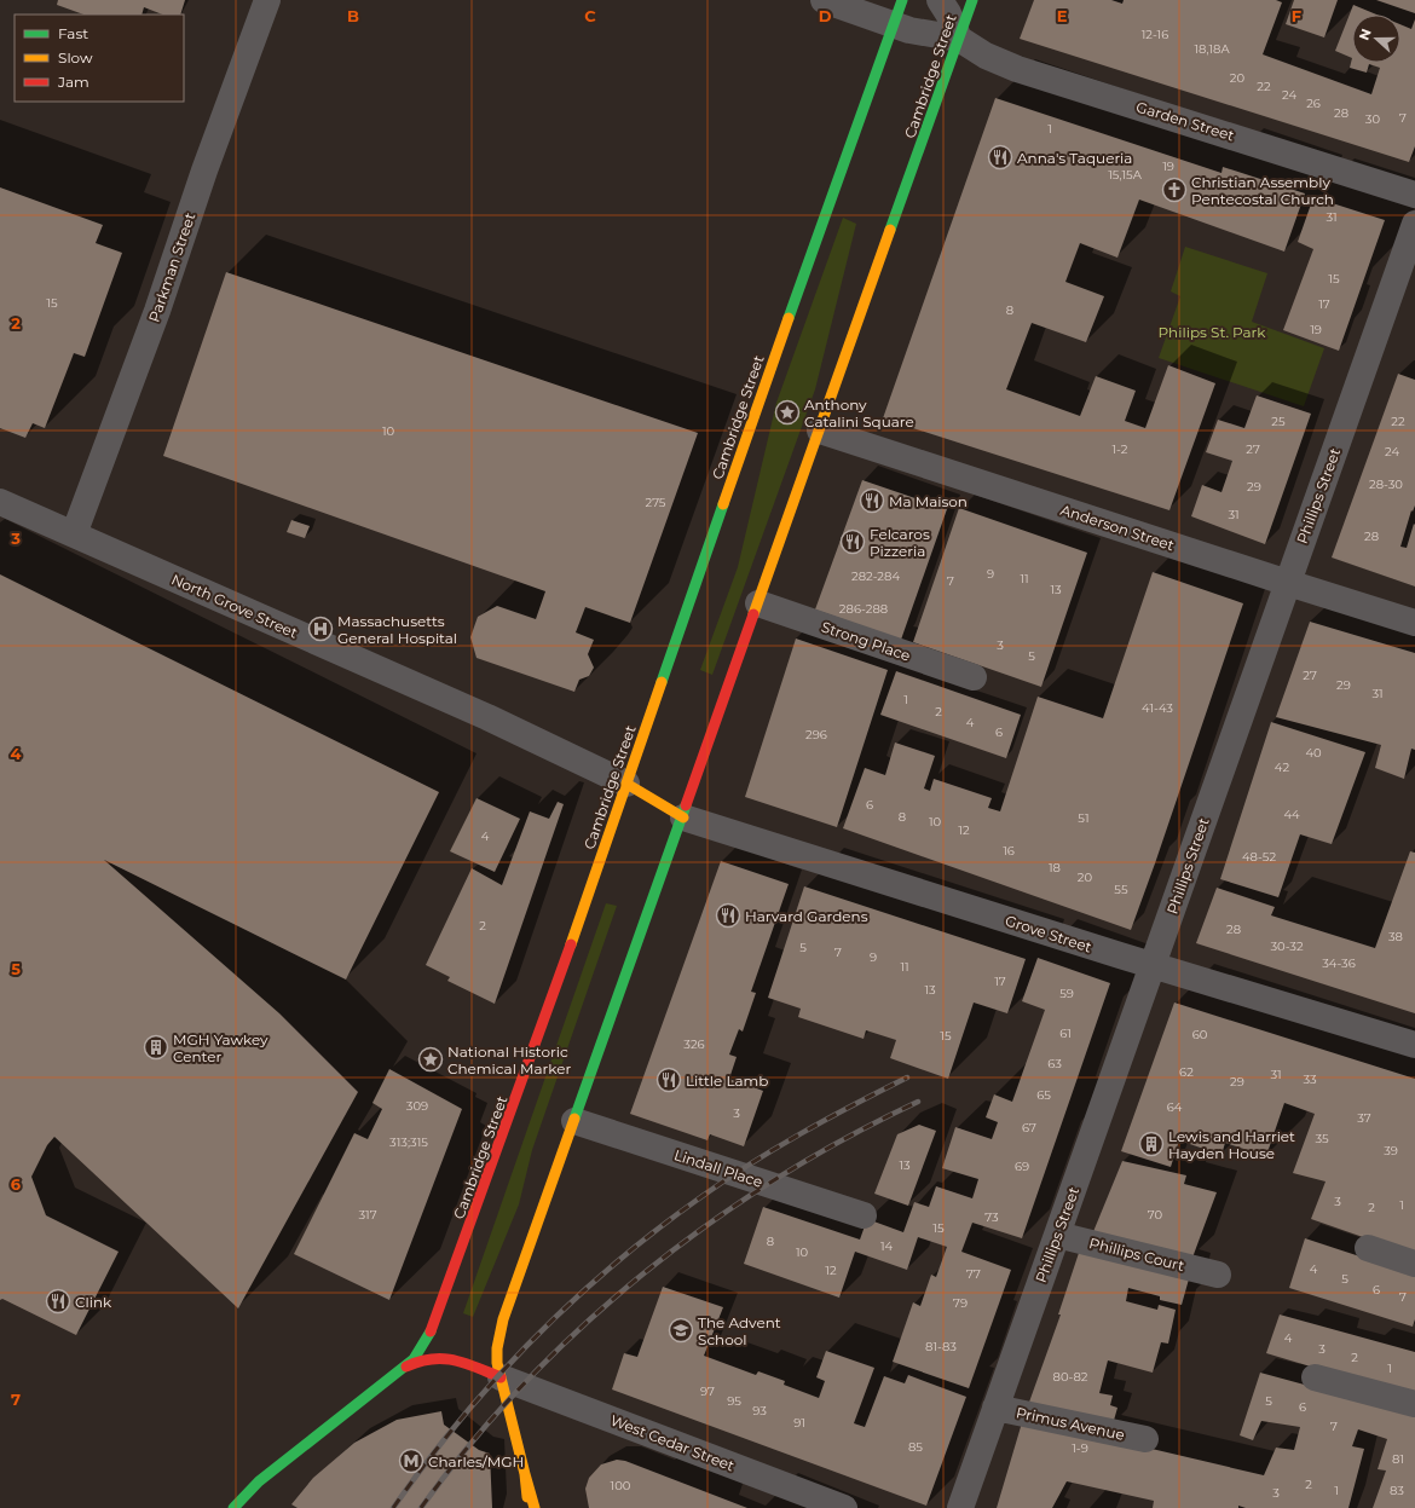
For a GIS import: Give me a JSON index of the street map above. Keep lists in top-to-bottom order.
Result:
{
  "streets": {
    "main road": ["Cambridge Street"],
    "street": [
      "Garden Street",
      "Parkman Street",
      "Phillips Street",
      "Anderson Street",
      "North Grove Street",
      "Strong Place",
      "Grove Street",
      "Lindall Place",
      "Phillips Court",
      "Primus Avenue",
      "West Cedar Street"
    ]
  },
  "crossings": [
    ["Cambridge Street", "Garden Street"],
    ["Cambridge Street", "Anderson Street"],
    ["Cambridge Street", "North Grove Street"],
    ["Cambridge Street", "Strong Place"],
    ["Cambridge Street", "Grove Street"],
    ["Cambridge Street", "Lindall Place"],
    ["Cambridge Street", "West Cedar Street"],
    ["Parkman Street", "North Grove Street"],
    ["Phillips Street", "Anderson Street"],
    ["Phillips Street", "Grove Street"],
    ["Phillips Street", "Phillips Court"],
    ["Phillips Street", "Primus Avenue"]
  ],
  "parks": ["Philips St. Park"],
  "places": {
    "restaurant": [
      "Anna's Taqueria",
      "Ma Maison",
      "Felcaros Pizzeria",
      "Harvard Gardens",
      "Little Lamb",
      "Clink"
    ],
    "church": ["Christian Assembly Pentecostal Church"],
    "place": ["Anthony Catalini Square", "National Historic Chemical Marker"],
    "hospital": ["Massachusetts General Hospital"],
    "building": ["MGH Yawkey Center", "Lewis and Harriet Hayden House"],
    "school or university": ["The Advent School"],
    "metro station": ["Charles/MGH"]
  },
  "house_numbers": [
    "12-16",
    "18,18A",
    "20",
    "22",
    "24",
    "26",
    "28",
    "7",
    "30",
    "1",
    "19",
    "15,15A",
    "31",
    "15",
    "15",
    "17",
    "8",
    "19",
    "25",
    "22",
    "10",
    "1-2",
    "27",
    "24",
    "28-30",
    "29",
    "275",
    "31",
    "28",
    "9",
    "282-284",
    "11",
    "7",
    "13",
    "286-288",
    "3",
    "5",
    "27",
    "29",
    "31",
    "1",
    "41-43",
    "2",
    "4",
    "6",
    "296",
    "40",
    "42",
    "6",
    "44",
    "8",
    "51",
    "10",
    "12",
    "4",
    "16",
    "48-52",
    "18",
    "20",
    "55",
    "2",
    "28",
    "38",
    "30-32",
    "5",
    "7",
    "9",
    "34-36",
    "11",
    "17",
    "13",
    "59",
    "61",
    "60",
    "15",
    "326",
    "63",
    "62",
    "31",
    "33",
    "29",
    "65",
    "309",
    "64",
    "3",
    "37",
    "67",
    "35",
    "313;315",
    "39",
    "13",
    "69",
    "3",
    "1",
    "2",
    "317",
    "70",
    "73",
    "15",
    "8",
    "14",
    "10",
    "4",
    "12",
    "77",
    "5",
    "6",
    "7",
    "79",
    "4",
    "81-83",
    "3",
    "2",
    "1",
    "80-82",
    "97",
    "95",
    "5",
    "6",
    "93",
    "91",
    "7",
    "85",
    "1-9",
    "81",
    "2",
    "100",
    "1",
    "83",
    "3"
  ],
  "legend": ["Fast", "Slow", "Jam"],
  "north": "left",
  "grid": {
    "columns": [
      "B",
      "C",
      "D",
      "E",
      "F"
    ],
    "rows": [
      "2",
      "3",
      "4",
      "5",
      "6",
      "7"
    ]
  }
}
